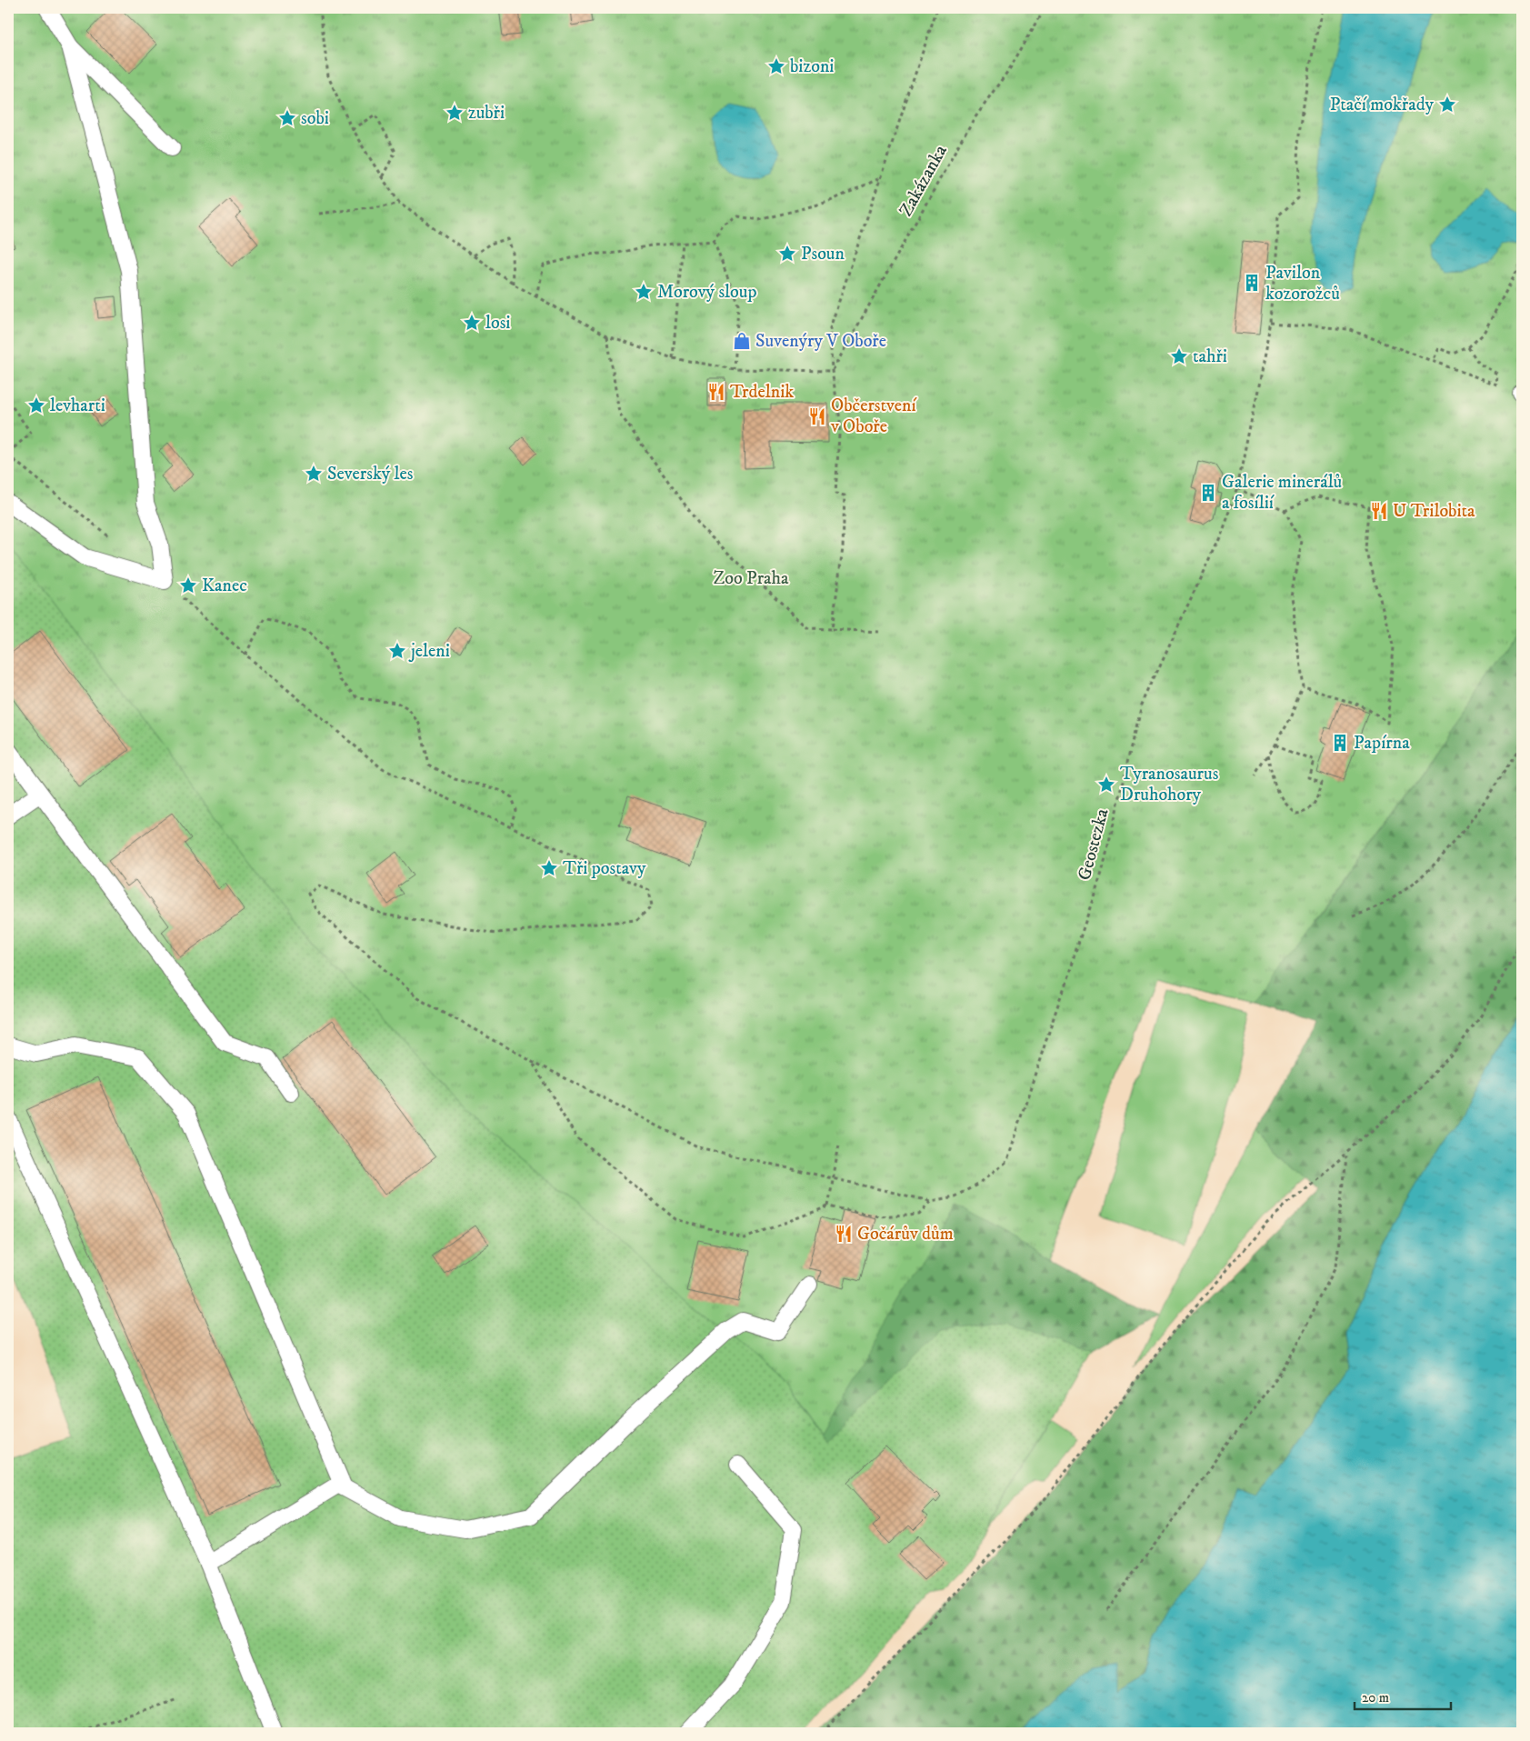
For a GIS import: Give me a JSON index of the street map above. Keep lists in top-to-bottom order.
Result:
{
  "streets": {
    "path": ["Zakázanka", "Geostezka"]
  },
  "parks": ["Zoo Praha"],
  "places": {
    "place": [
      "bizoni",
      "Ptačí mokřady",
      "zubři",
      "sobi",
      "Psoun",
      "Morový sloup",
      "losi",
      "tahři",
      "levharti",
      "Severský les",
      "Kanec",
      "jeleni",
      "Tyranosaurus Druhohory",
      "Tři postavy"
    ],
    "building": ["Pavilon kozorožců", "Galerie minerálů a fosílií", "Papírna"],
    "shop": ["Suvenýry V Oboře"],
    "restaurant": [
      "Trdelnik",
      "Občerstvení v Oboře",
      "U Trilobita",
      "Gočárův dům"
    ]
  },
  "scale_bar": "20 m"
}
